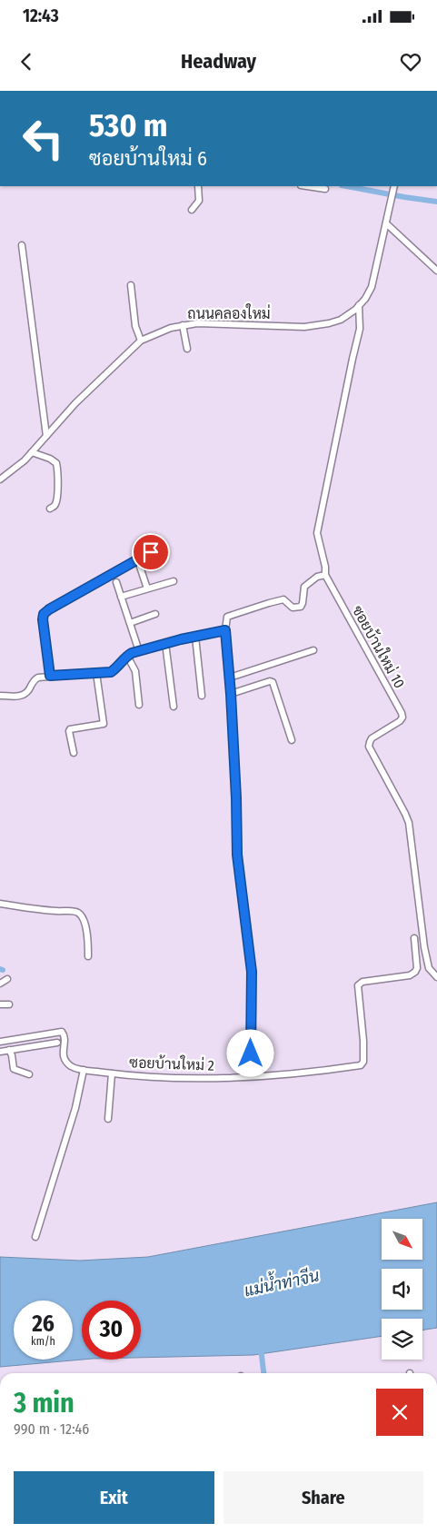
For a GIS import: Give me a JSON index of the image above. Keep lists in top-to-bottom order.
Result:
{
  "streets": {
    "street": ["ถนนคลองใหม่", "ซอยบ้านใหม่ 10", "ซอยบ้านใหม่ 2"]
  },
  "crossings": [
    ["ถนนคลองใหม่", "ซอยบ้านใหม่ 10"]
  ],
  "water": ["แม่น้ำท่าจีน"],
  "north": "bottom right",
  "page": {
    "status": "12:43",
    "header": "Headway",
    "turn": ["530 m", "ซอยบ้านใหม่ 6"],
    "speed": "26 km/h",
    "limit": "30",
    "heading": ["3 min", "990 m · 12:46"],
    "buttons": ["Exit", "Share"]
  }
}
